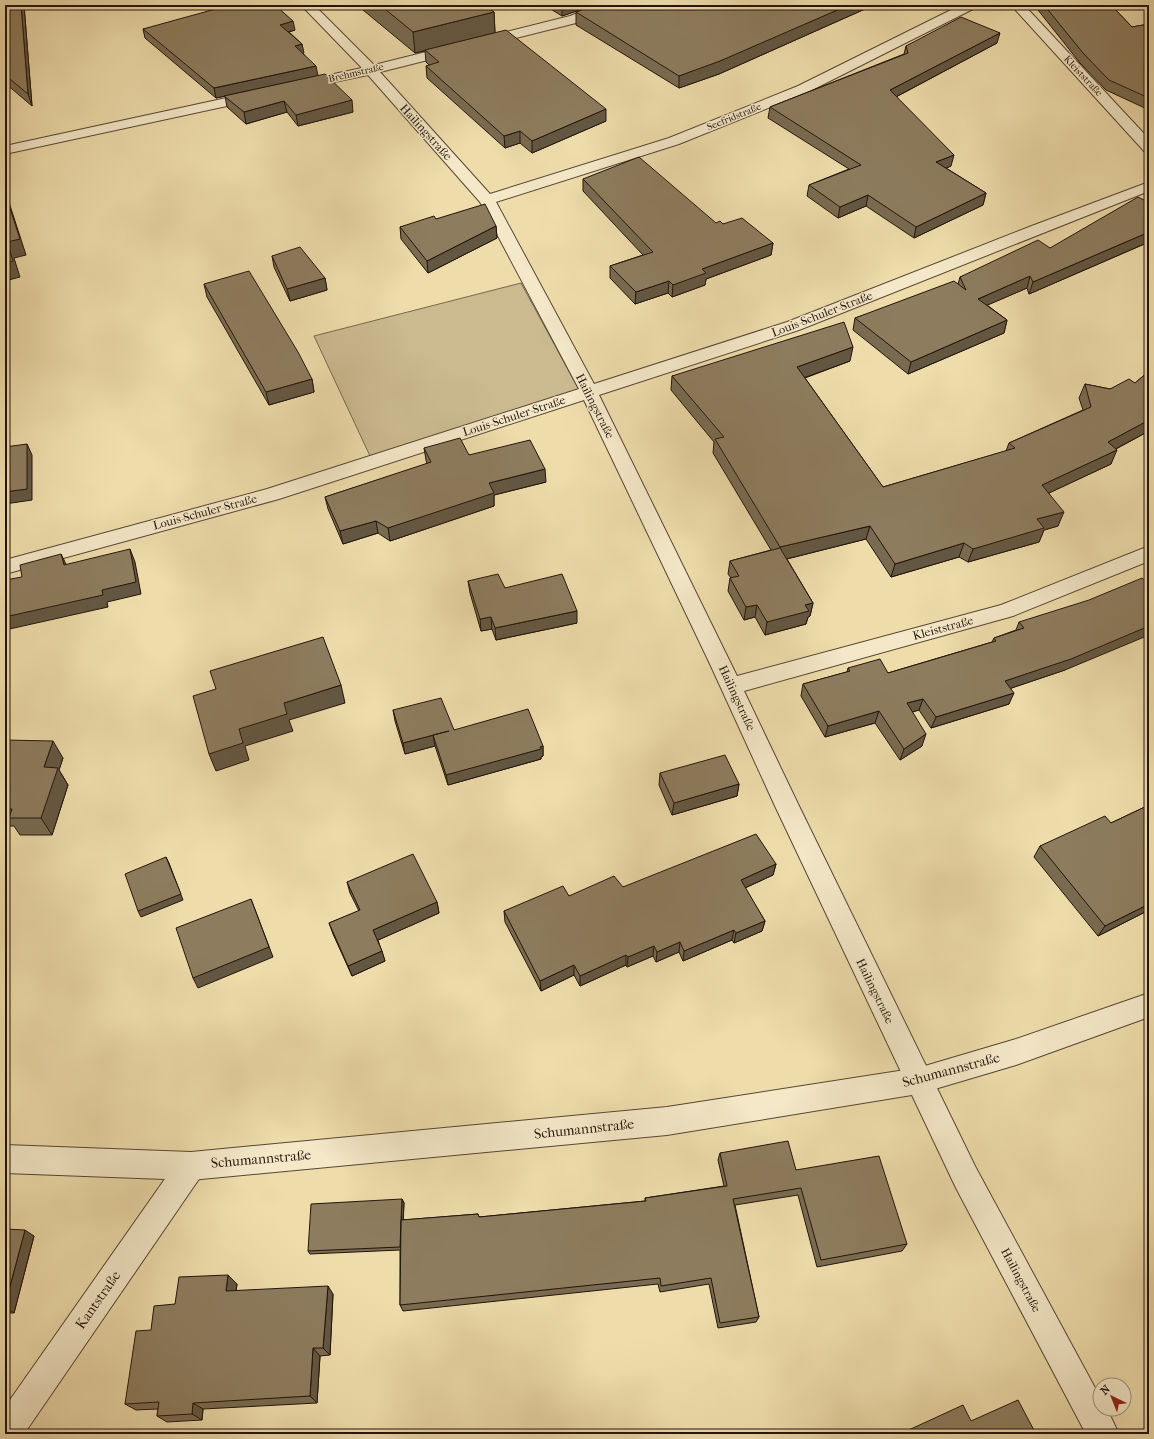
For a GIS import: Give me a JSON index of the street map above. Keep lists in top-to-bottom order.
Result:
{
  "streets": {
    "street": [
      "Brehmstraße",
      "Kleiststraße",
      "Seefridstraße",
      "Hailingstraße",
      "Louis-Schuler-Straße",
      "Schumannstraße",
      "Kantstraße"
    ]
  },
  "crossings": [
    ["Brehmstraße", "Hailingstraße"],
    ["Kleiststraße", "Hailingstraße"],
    ["Seefridstraße", "Hailingstraße"],
    ["Hailingstraße", "Louis-Schuler-Straße"],
    ["Hailingstraße", "Schumannstraße"],
    ["Schumannstraße", "Kantstraße"]
  ],
  "north": "top left"
}
